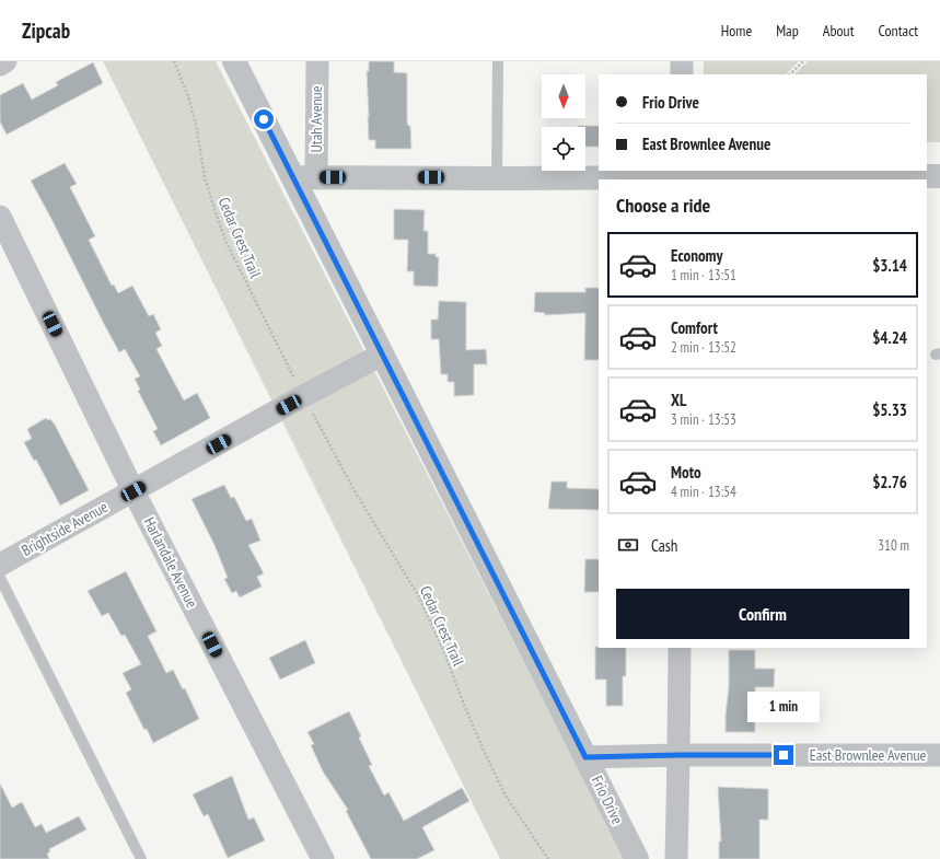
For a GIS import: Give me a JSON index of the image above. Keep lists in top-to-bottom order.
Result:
{
  "streets": {
    "street": [
      "Utah Avenue",
      "Brightside Avenue",
      "Harlandale Avenue",
      "East Brownlee Avenue",
      "Frio Drive"
    ],
    "path": ["Cedar Crest Trail"]
  },
  "crossings": [
    ["Utah Avenue", "Frio Drive"],
    ["Brightside Avenue", "Harlandale Avenue"],
    ["Brightside Avenue", "Frio Drive"],
    ["East Brownlee Avenue", "Frio Drive"]
  ],
  "north": "bottom",
  "page": {
    "header": "Zipcab",
    "nav": [
      "Home",
      "Map",
      "About",
      "Contact"
    ],
    "banner": ["Frio Drive", "East Brownlee Avenue"],
    "heading": "Choose a ride",
    "list": [
      {
        "name": "Economy",
        "note": "1 min · 13:51",
        "value": "$3.14"
      },
      {
        "name": "Comfort",
        "note": "2 min · 13:52",
        "value": "$4.24"
      },
      {
        "name": "XL",
        "note": "3 min · 13:53",
        "value": "$5.33"
      },
      {
        "name": "Moto",
        "note": "4 min · 13:54",
        "value": "$2.76"
      }
    ],
    "pay": ["Cash", "310 m"],
    "buttons": "Confirm",
    "bubble": "1 min"
  }
}
